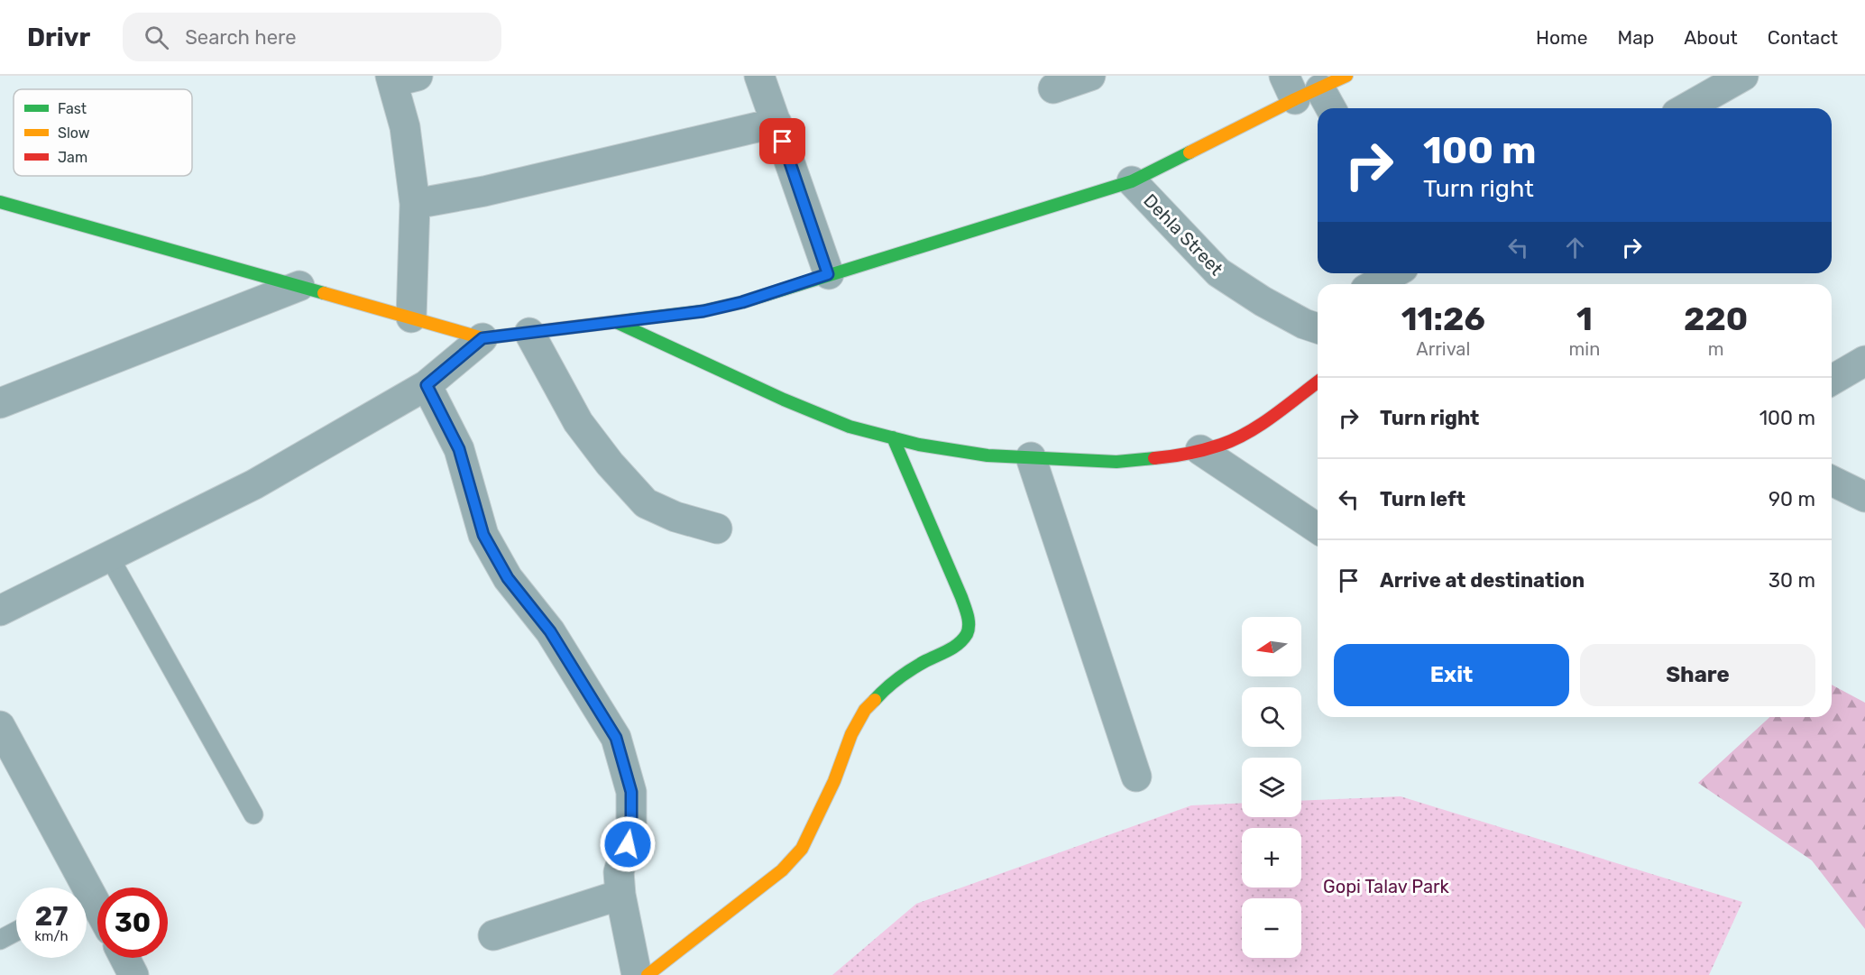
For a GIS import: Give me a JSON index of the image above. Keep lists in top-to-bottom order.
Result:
{
  "streets": {
    "street": ["Dehla Street"]
  },
  "parks": ["Gopi Talav Park"],
  "legend": ["Fast", "Slow", "Jam"],
  "north": "left",
  "page": {
    "header": "Drivr",
    "search": "Search here",
    "nav": [
      "Home",
      "Map",
      "About",
      "Contact"
    ],
    "turn": ["100 m", "Turn right"],
    "eta": [
      "11:26",
      "Arrival",
      "1",
      "min",
      "220",
      "m"
    ],
    "list": [
      {
        "name": "Turn right",
        "value": "100 m"
      },
      {
        "name": "Turn left",
        "value": "90 m"
      },
      {
        "name": "Arrive at destination",
        "value": "30 m"
      }
    ],
    "map_buttons": ["+", "−"],
    "buttons": ["Exit", "Share"],
    "speed": "27 km/h",
    "limit": "30"
  }
}
